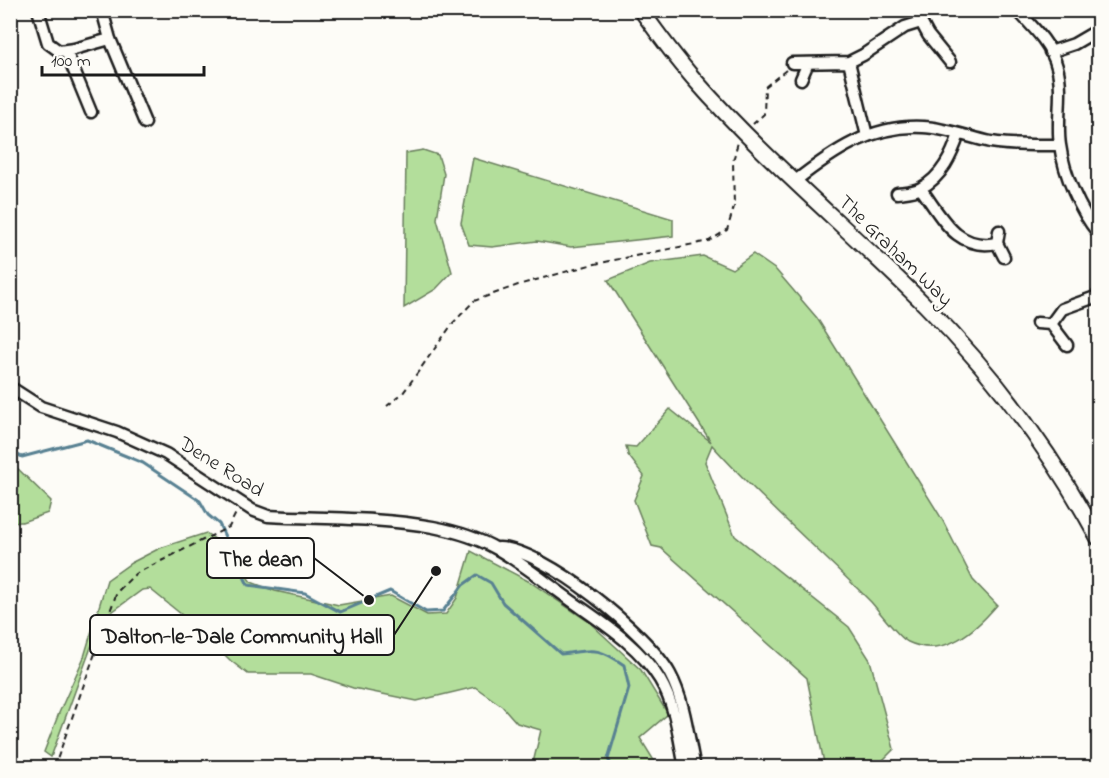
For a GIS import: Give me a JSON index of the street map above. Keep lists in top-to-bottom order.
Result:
{
  "streets": {
    "main road": ["The Graham Way"],
    "street": ["Dene Road"]
  },
  "places": ["Dalton-le-Dale Community Hall", "The dean"],
  "scale_bar": "100 m"
}
